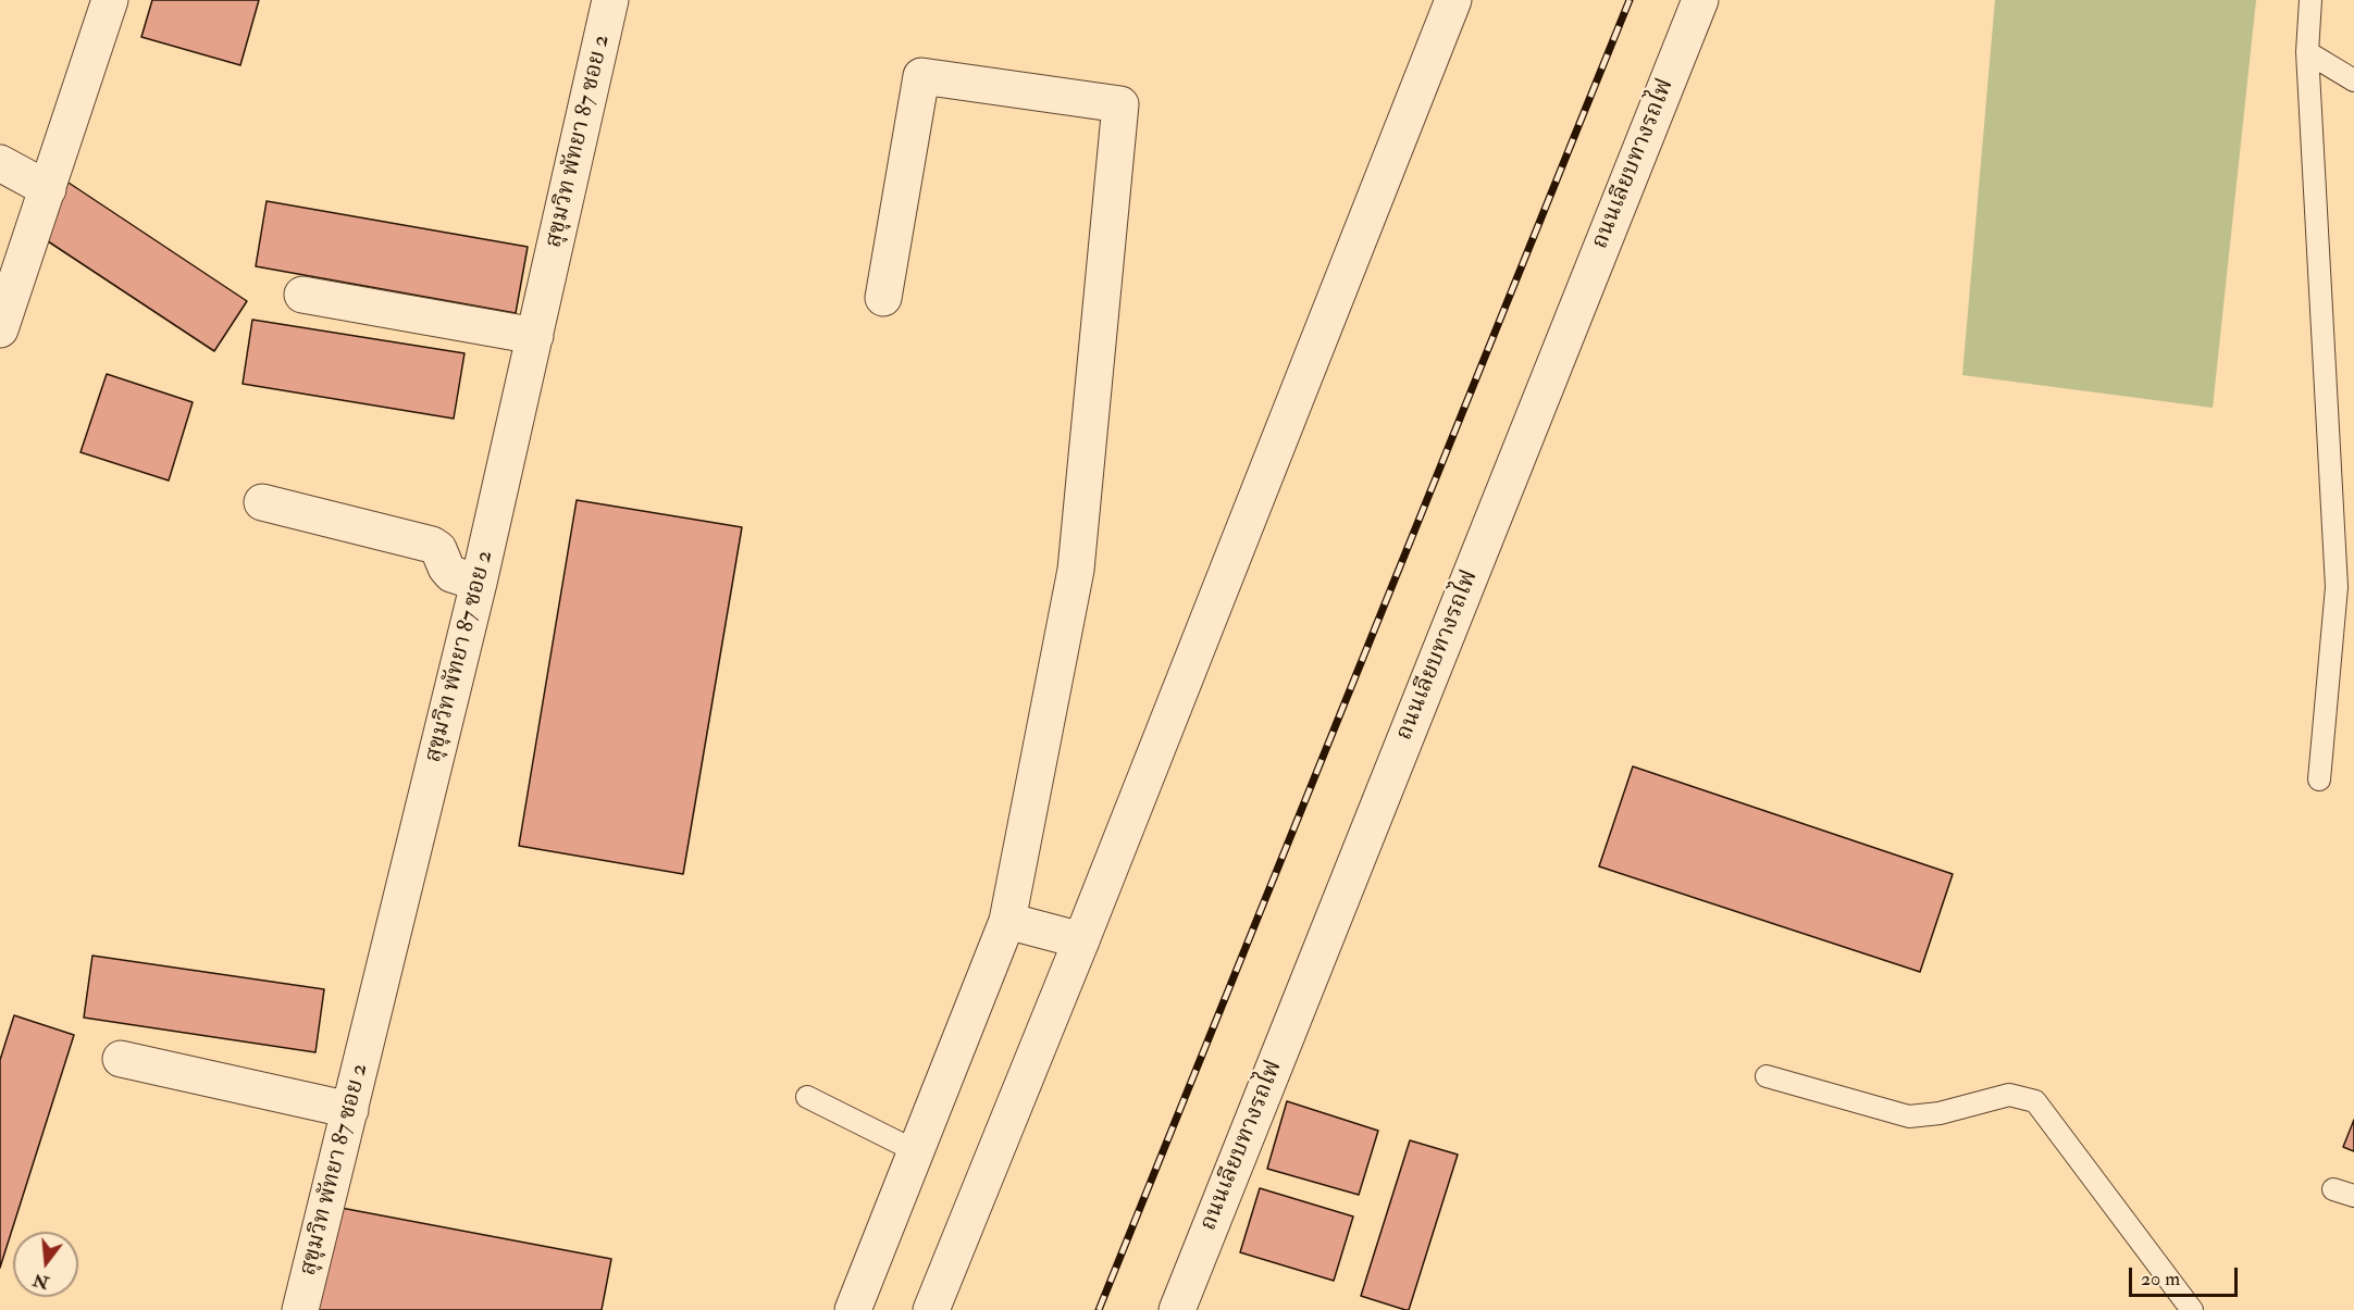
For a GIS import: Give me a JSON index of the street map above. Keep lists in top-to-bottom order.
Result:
{
  "streets": {
    "street": ["สุขุมวิท พัทยา 87 ซอย 2", "ถนนเลียบทางรถไฟ"]
  },
  "scale_bar": "20 m",
  "north": "bottom"
}
